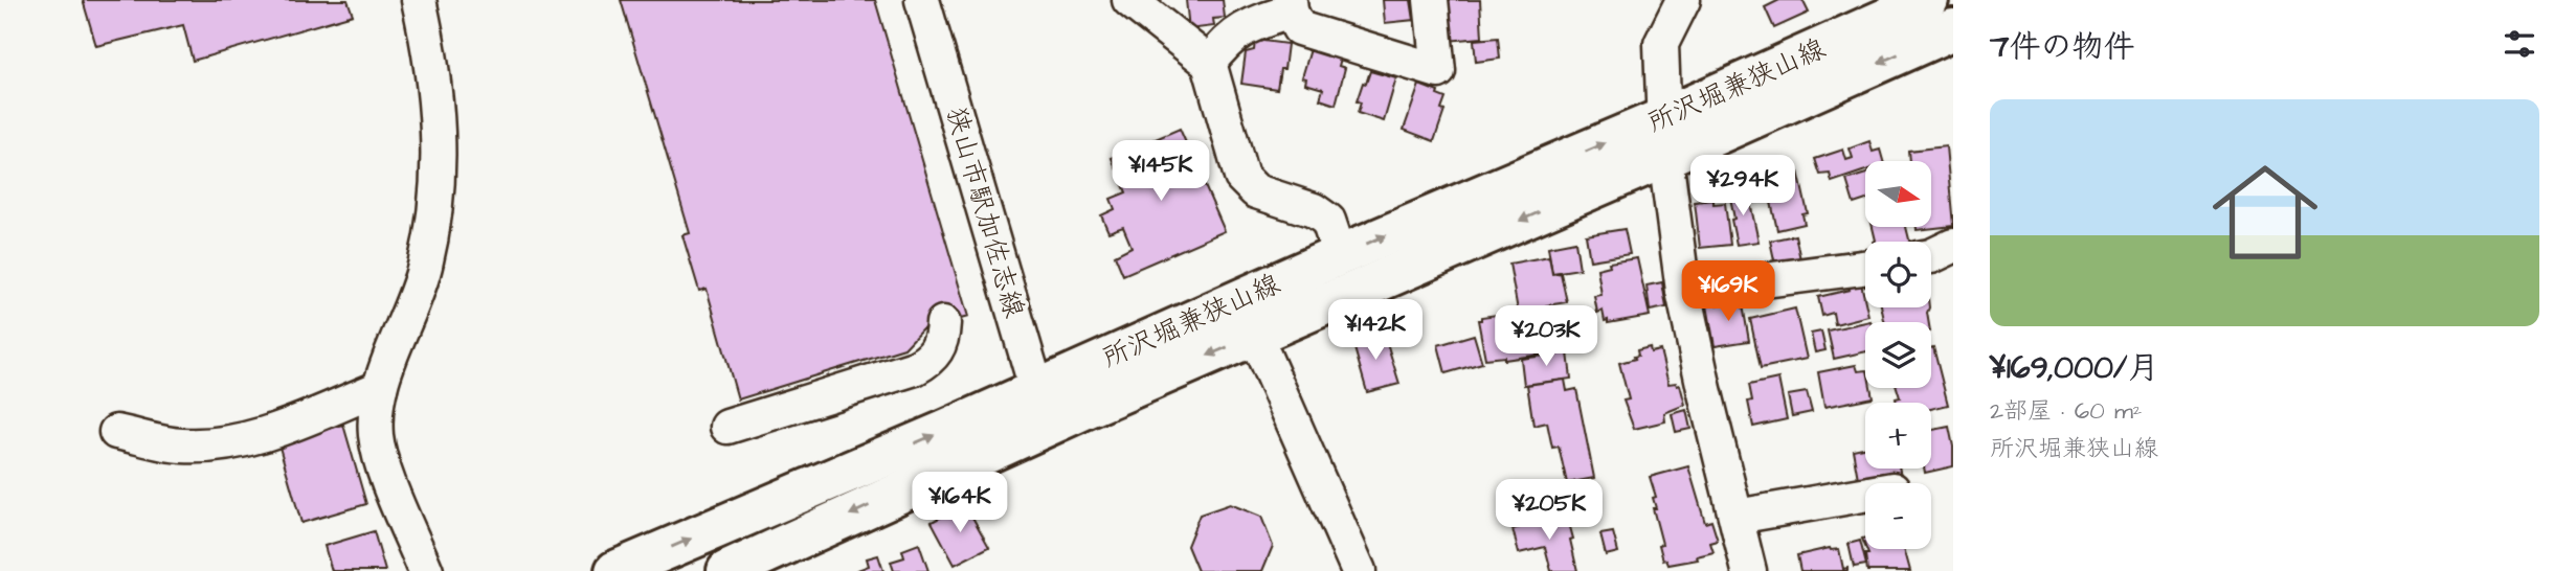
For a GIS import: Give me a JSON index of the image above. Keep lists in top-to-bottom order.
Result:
{
  "streets": {
    "main road": ["所沢堀兼狭山線"],
    "street": ["狭山市駅加佐志線"]
  },
  "crossings": [
    ["所沢堀兼狭山線", "狭山市駅加佐志線"]
  ],
  "north": "right",
  "page": {
    "heading": "7件の物件",
    "list": [
      {
        "name": "¥169,000/月",
        "note": "2部屋 · 60 m² · 所沢堀兼狭山線"
      }
    ],
    "price": [
      "¥145K",
      "¥294K",
      "¥169K",
      "¥142K",
      "¥203K",
      "¥164K",
      "¥205K"
    ],
    "map_buttons": ["+", "−"]
  }
}
